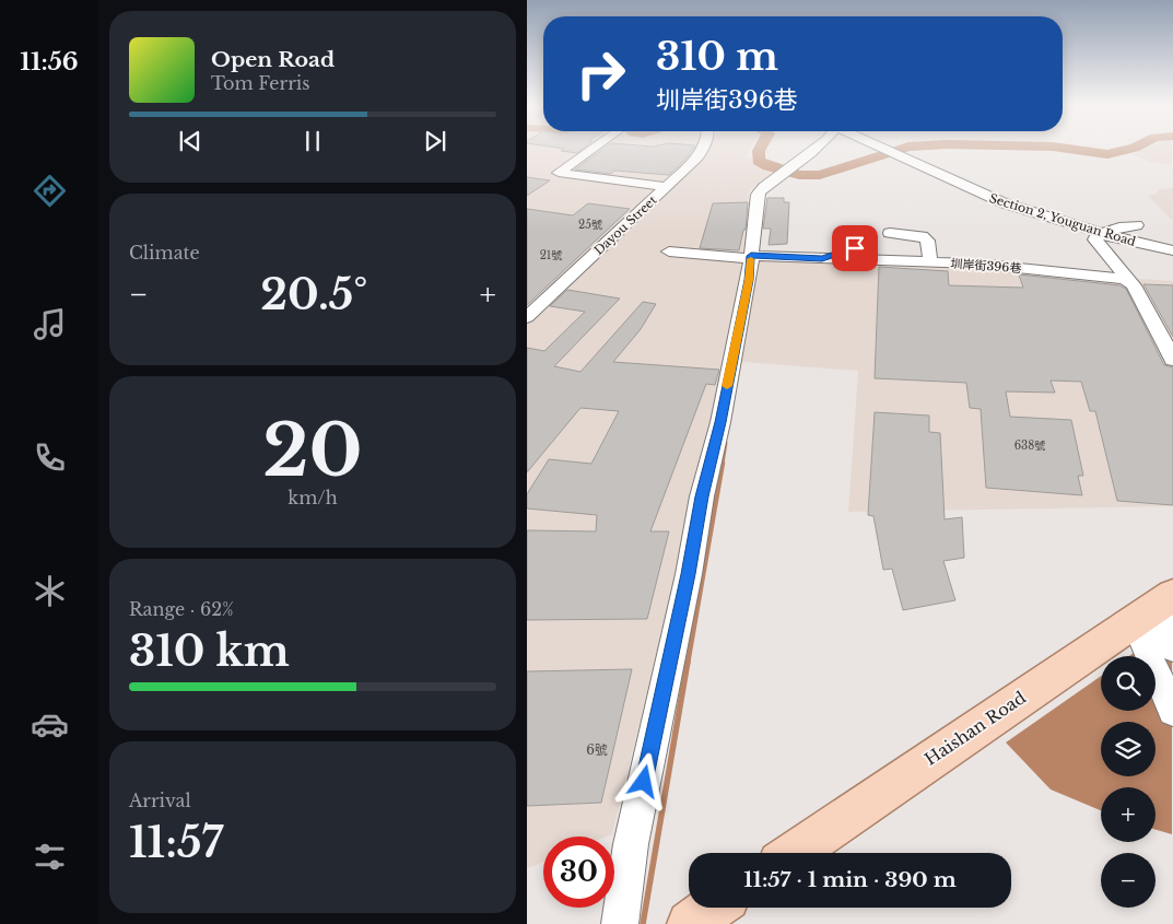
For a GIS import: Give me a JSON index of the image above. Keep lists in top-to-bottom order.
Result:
{
  "streets": {
    "main road": ["Haishan Road"],
    "street": ["Section 2, Youguan Road", "Dayou Street", "圳岸街396巷"]
  },
  "house_numbers": [
    "25號",
    "21號",
    "638號",
    "6號"
  ],
  "page": {
    "tabs": "11:56",
    "turn": ["310 m", "圳岸街396巷"],
    "song": ["Open Road", "Tom Ferris"],
    "tile": [
      "Climate",
      ["20", "km/h"],
      ["Range · 62%", "310 km"],
      ["Arrival", "11:57"]
    ],
    "heat": ["−", "20.5°", "+"],
    "map_buttons": ["+", "−"],
    "limit": "30",
    "trip": "11:57 · 1 min · 390 m"
  }
}
